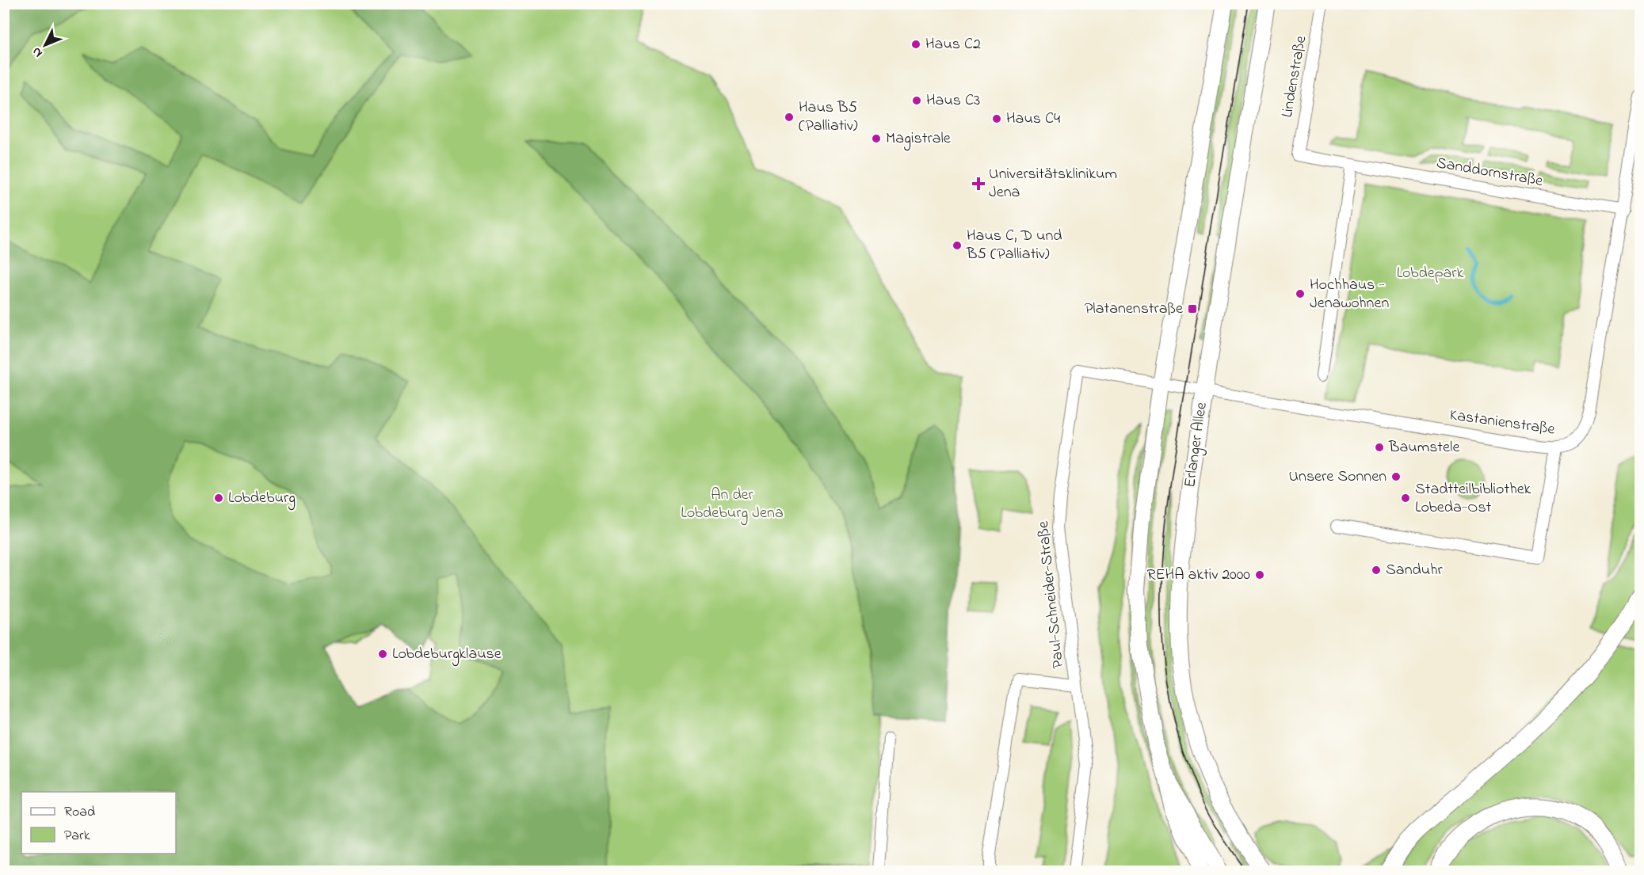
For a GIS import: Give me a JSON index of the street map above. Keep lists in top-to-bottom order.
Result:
{
  "streets": {
    "main road": ["Erlanger Allee"],
    "street": [
      "Lindenstraße",
      "Sanddornstraße",
      "Kastanienstraße",
      "Paul-Schneider-Straße"
    ]
  },
  "crossings": [
    ["Lindenstraße", "Sanddornstraße"],
    ["Sanddornstraße", "Kastanienstraße"],
    ["Kastanienstraße", "Erlanger Allee"],
    ["Kastanienstraße", "Paul-Schneider-Straße"]
  ],
  "parks": ["Lobdepark", "An der Lobdeburg Jena"],
  "places": {
    "other": [
      "Haus C2",
      "Haus C3",
      "Haus B5 (Palliativ)",
      "Haus C4",
      "Magistrale",
      "Haus C, D und B5 (Palliativ)",
      "Hochhaus - Jenawohnen",
      "Baumstele",
      "Unsere Sonnen",
      "Lobdeburg",
      "Stadtteilbibliothek Lobeda-Ost",
      "Sanduhr",
      "REHA aktiv 2000",
      "Lobdeburgklause"
    ],
    "health": ["Universitätsklinikum Jena"],
    "transit": ["Platanenstraße"]
  },
  "legend": ["Road", "Park"],
  "north": "bottom left"
}
